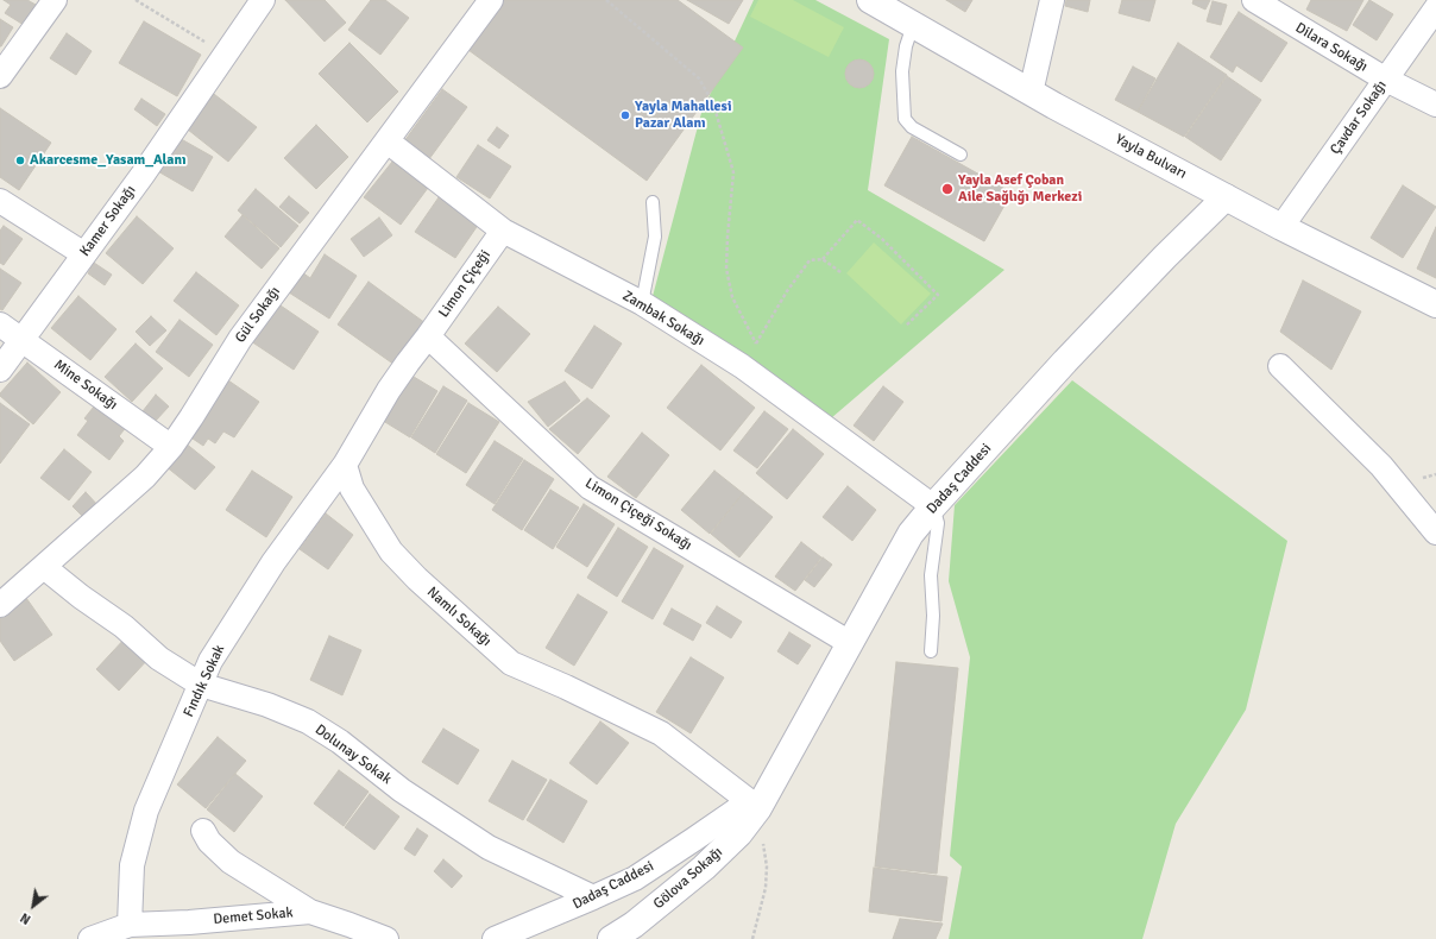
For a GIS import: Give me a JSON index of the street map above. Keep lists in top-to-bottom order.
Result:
{
  "streets": {
    "street": [
      "Dilara Sokağı",
      "Çavdar Sokağı",
      "Yayla Bulvarı",
      "Kamer Sokağı",
      "Limon Çiçeği",
      "Gül Sokağı",
      "Zambak Sokağı",
      "Mine Sokağı",
      "Dadaş Caddesi",
      "Limon Çiçeği Sokağı",
      "Namlı Sokağı",
      "Fındık Sokak",
      "Dolunay Sokak",
      "Gölova Sokağı",
      "Demet Sokak"
    ]
  },
  "crossings": [
    ["Dilara Sokağı", "Çavdar Sokağı"],
    ["Çavdar Sokağı", "Yayla Bulvarı"],
    ["Yayla Bulvarı", "Dadaş Caddesi"],
    ["Kamer Sokağı", "Mine Sokağı"],
    ["Limon Çiçeği", "Zambak Sokağı"],
    ["Limon Çiçeği", "Limon Çiçeği Sokağı"],
    ["Gül Sokağı", "Zambak Sokağı"],
    ["Gül Sokağı", "Mine Sokağı"],
    ["Gül Sokağı", "Dolunay Sokak"],
    ["Zambak Sokağı", "Dadaş Caddesi"],
    ["Dadaş Caddesi", "Limon Çiçeği Sokağı"],
    ["Dadaş Caddesi", "Namlı Sokağı"],
    ["Dadaş Caddesi", "Dolunay Sokak"],
    ["Dadaş Caddesi", "Gölova Sokağı"],
    ["Namlı Sokağı", "Fındık Sokak"],
    ["Namlı Sokağı", "Gölova Sokağı"],
    ["Fındık Sokak", "Dolunay Sokak"],
    ["Fındık Sokak", "Demet Sokak"]
  ],
  "places": ["Yayla Mahallesi Pazar Alanı", "Akarcesme_Yasam_Alanı", "Yayla Asef Çoban Aile Sağlığı Merkezi"],
  "north": "bottom left"
}
